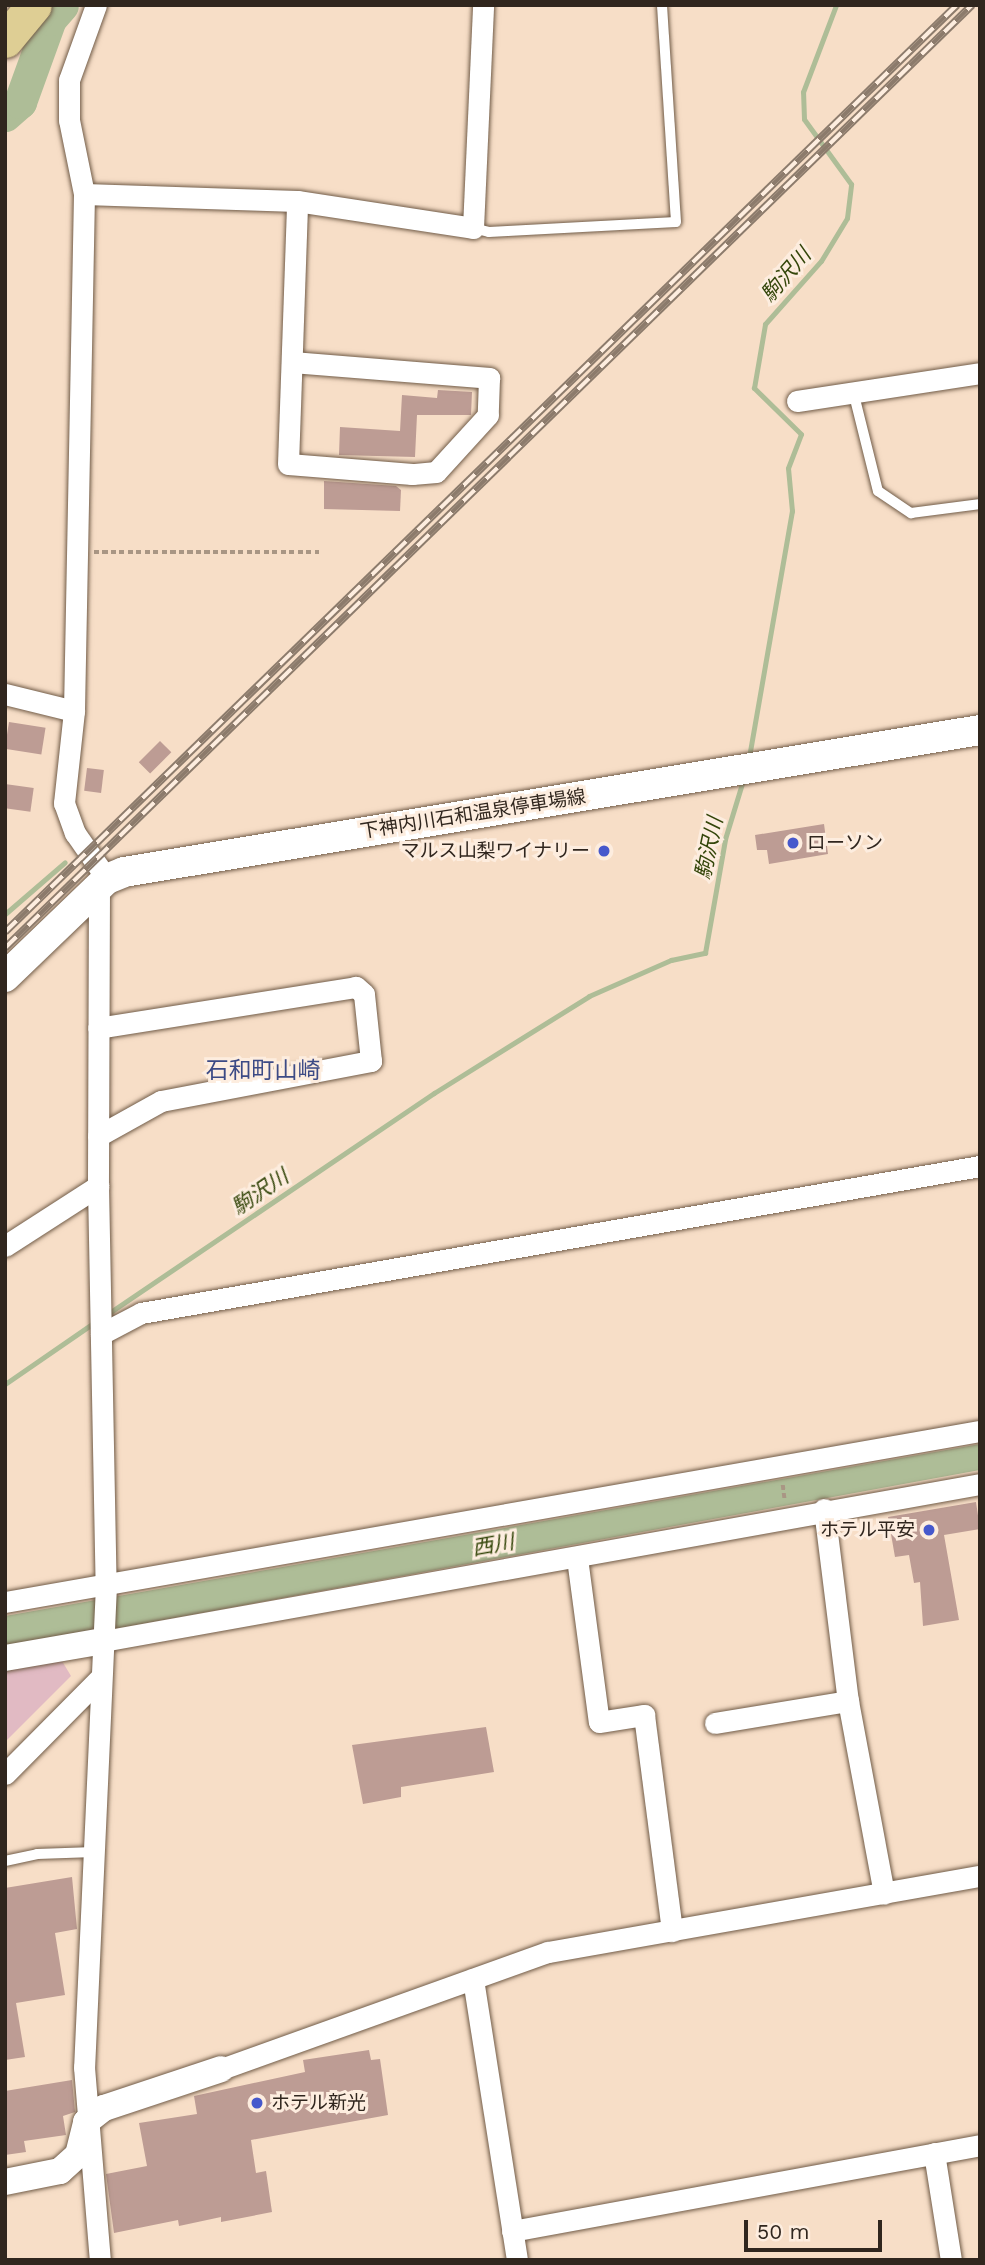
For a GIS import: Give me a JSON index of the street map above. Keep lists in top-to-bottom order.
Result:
{
  "streets": {
    "main road": ["下神内川石和温泉停車場線"]
  },
  "districts": ["石和町山崎"],
  "water": ["駒沢川", "西川"],
  "places": [
    "ローソン",
    "マルス山梨ワイナリー",
    "ホテル平安",
    "ホテル新光"
  ],
  "scale_bar": "50 m"
}
